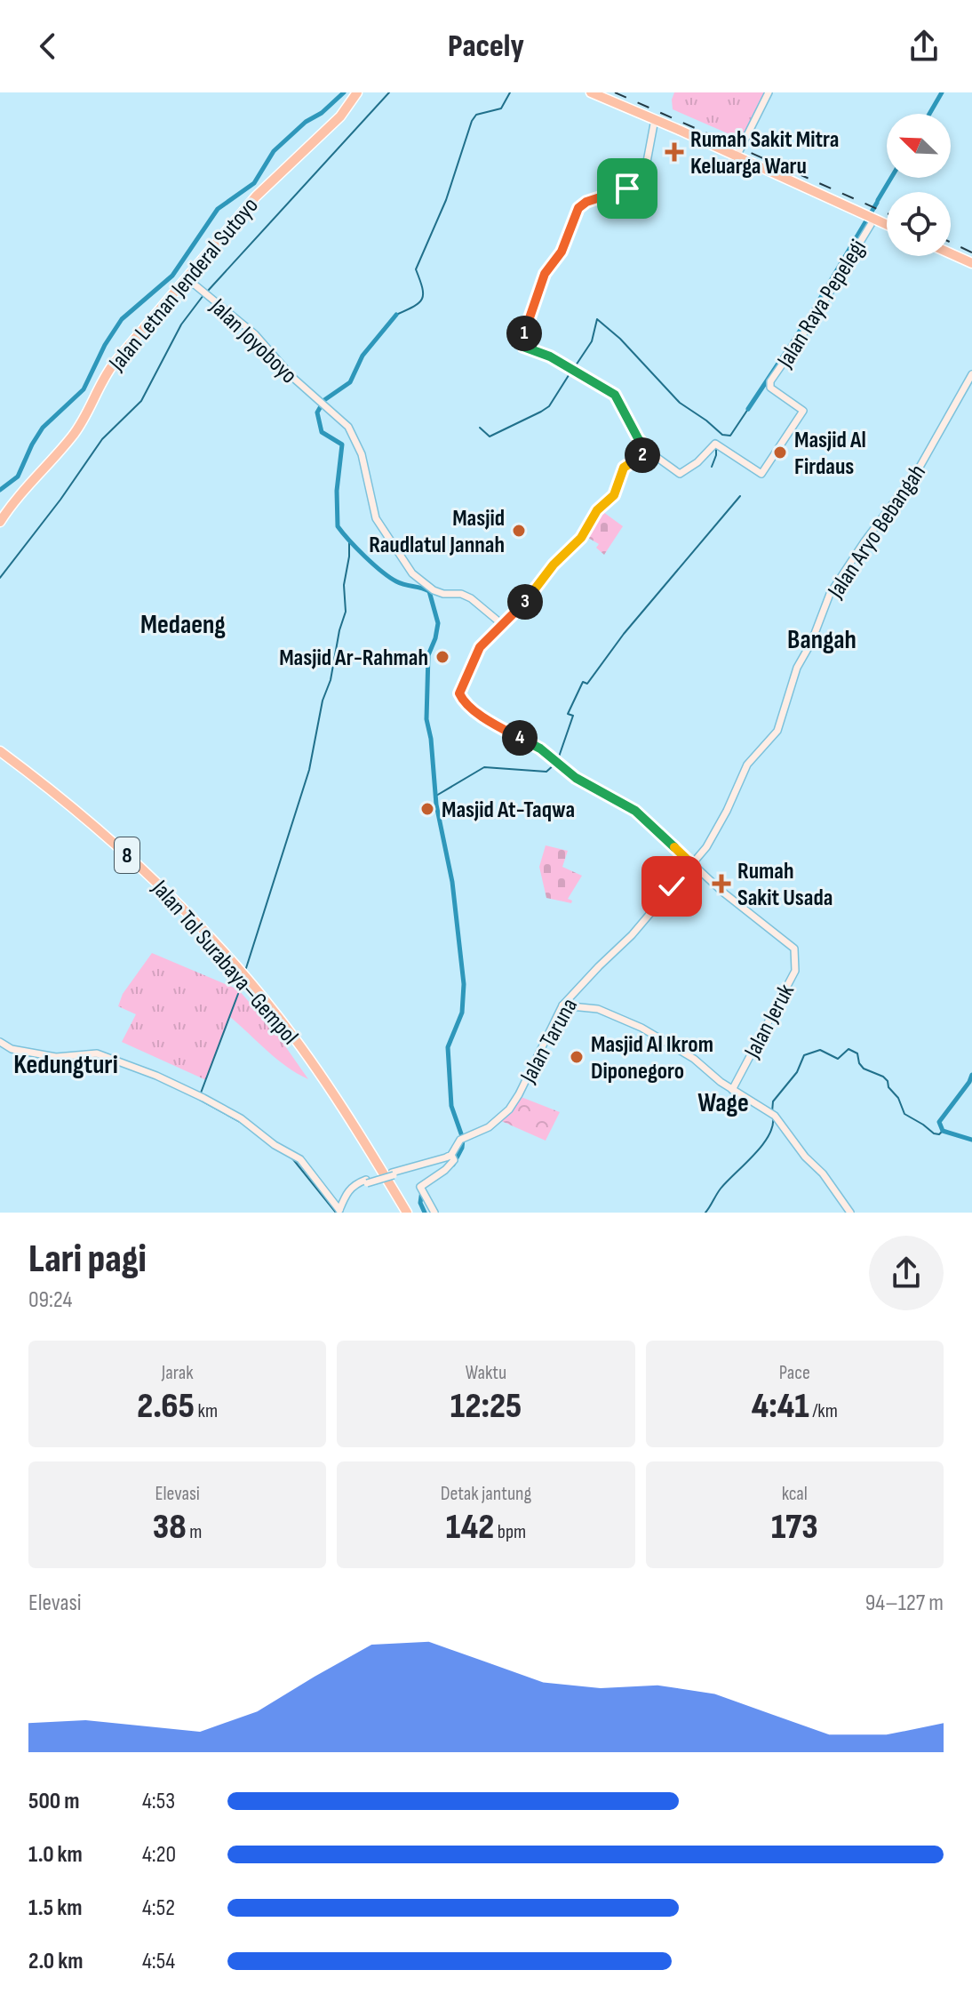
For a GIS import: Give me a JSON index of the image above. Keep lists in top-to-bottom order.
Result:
{
  "streets": {
    "highway": ["Jalan Letnan Jenderal Sutoyo", "8", "Jalan Tol Surabaya–Gempol"],
    "street": [
      "Jalan Raya Pepelegi",
      "Jalan Joyoboyo",
      "Jalan Aryo Bebangah",
      "Jalan Jeruk",
      "Jalan Taruna"
    ]
  },
  "crossings": [
    ["Jalan Letnan Jenderal Sutoyo", "Jalan Joyoboyo"],
    ["Jalan Aryo Bebangah", "Jalan Taruna"],
    ["Jalan Jeruk", "Jalan Taruna"]
  ],
  "districts": [
    "Medaeng",
    "Bangah",
    "Kedungturi",
    "Wage"
  ],
  "places": {
    "health": ["Rumah Sakit Mitra Keluarga Waru", "Rumah Sakit Usada"],
    "other": [
      "Masjid Al Firdaus",
      "Masjid Raudlatul Jannah",
      "Masjid Ar-Rahmah",
      "Masjid At-Taqwa",
      "Masjid Al Ikrom Diponegoro"
    ]
  },
  "north": "top left",
  "page": {
    "header": "Pacely",
    "pins": [
      "1",
      "2",
      "3",
      "4"
    ],
    "heading": ["Lari pagi", "09:24"],
    "stats": [
      ["Jarak", "2.65 km"],
      ["Waktu", "12:25"],
      ["Pace", "4:41 /km"],
      ["Elevasi", "38 m"],
      ["Detak jantung", "142 bpm"],
      ["kcal", "173"]
    ],
    "chart": ["Elevasi", "94–127 m"],
    "list": [
      {
        "name": "500 m",
        "note": "4:53"
      },
      {
        "name": "1.0 km",
        "note": "4:20"
      },
      {
        "name": "1.5 km",
        "note": "4:52"
      },
      {
        "name": "2.0 km",
        "note": "4:54"
      }
    ]
  }
}
